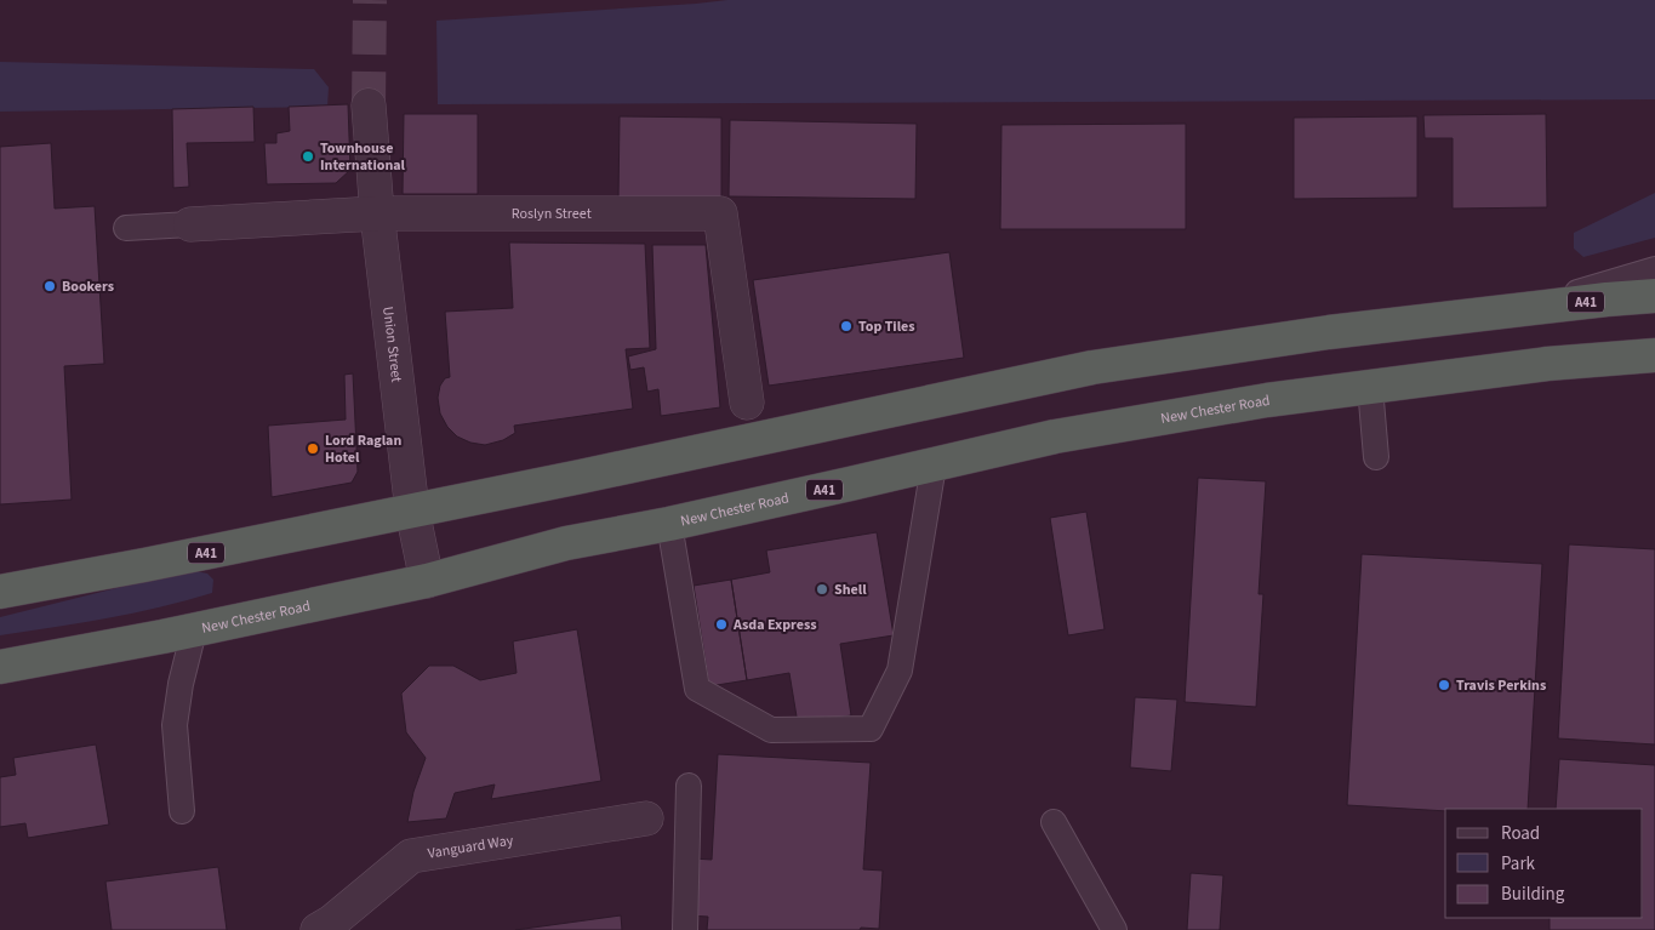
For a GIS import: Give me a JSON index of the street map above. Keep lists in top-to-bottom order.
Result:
{
  "streets": {
    "highway": ["A41", "New Chester Road"],
    "street": ["Roslyn Street", "Union Street", "Vanguard Way"]
  },
  "crossings": [
    ["Roslyn Street", "Union Street"],
    ["A41", "Union Street"],
    ["Union Street", "New Chester Road"]
  ],
  "places": [
    "Townhouse International",
    "Bookers",
    "Top Tiles",
    "Lord Raglan Hotel",
    "Shell",
    "Asda Express",
    "Travis Perkins"
  ],
  "legend": ["Road", "Park", "Building"]
}
